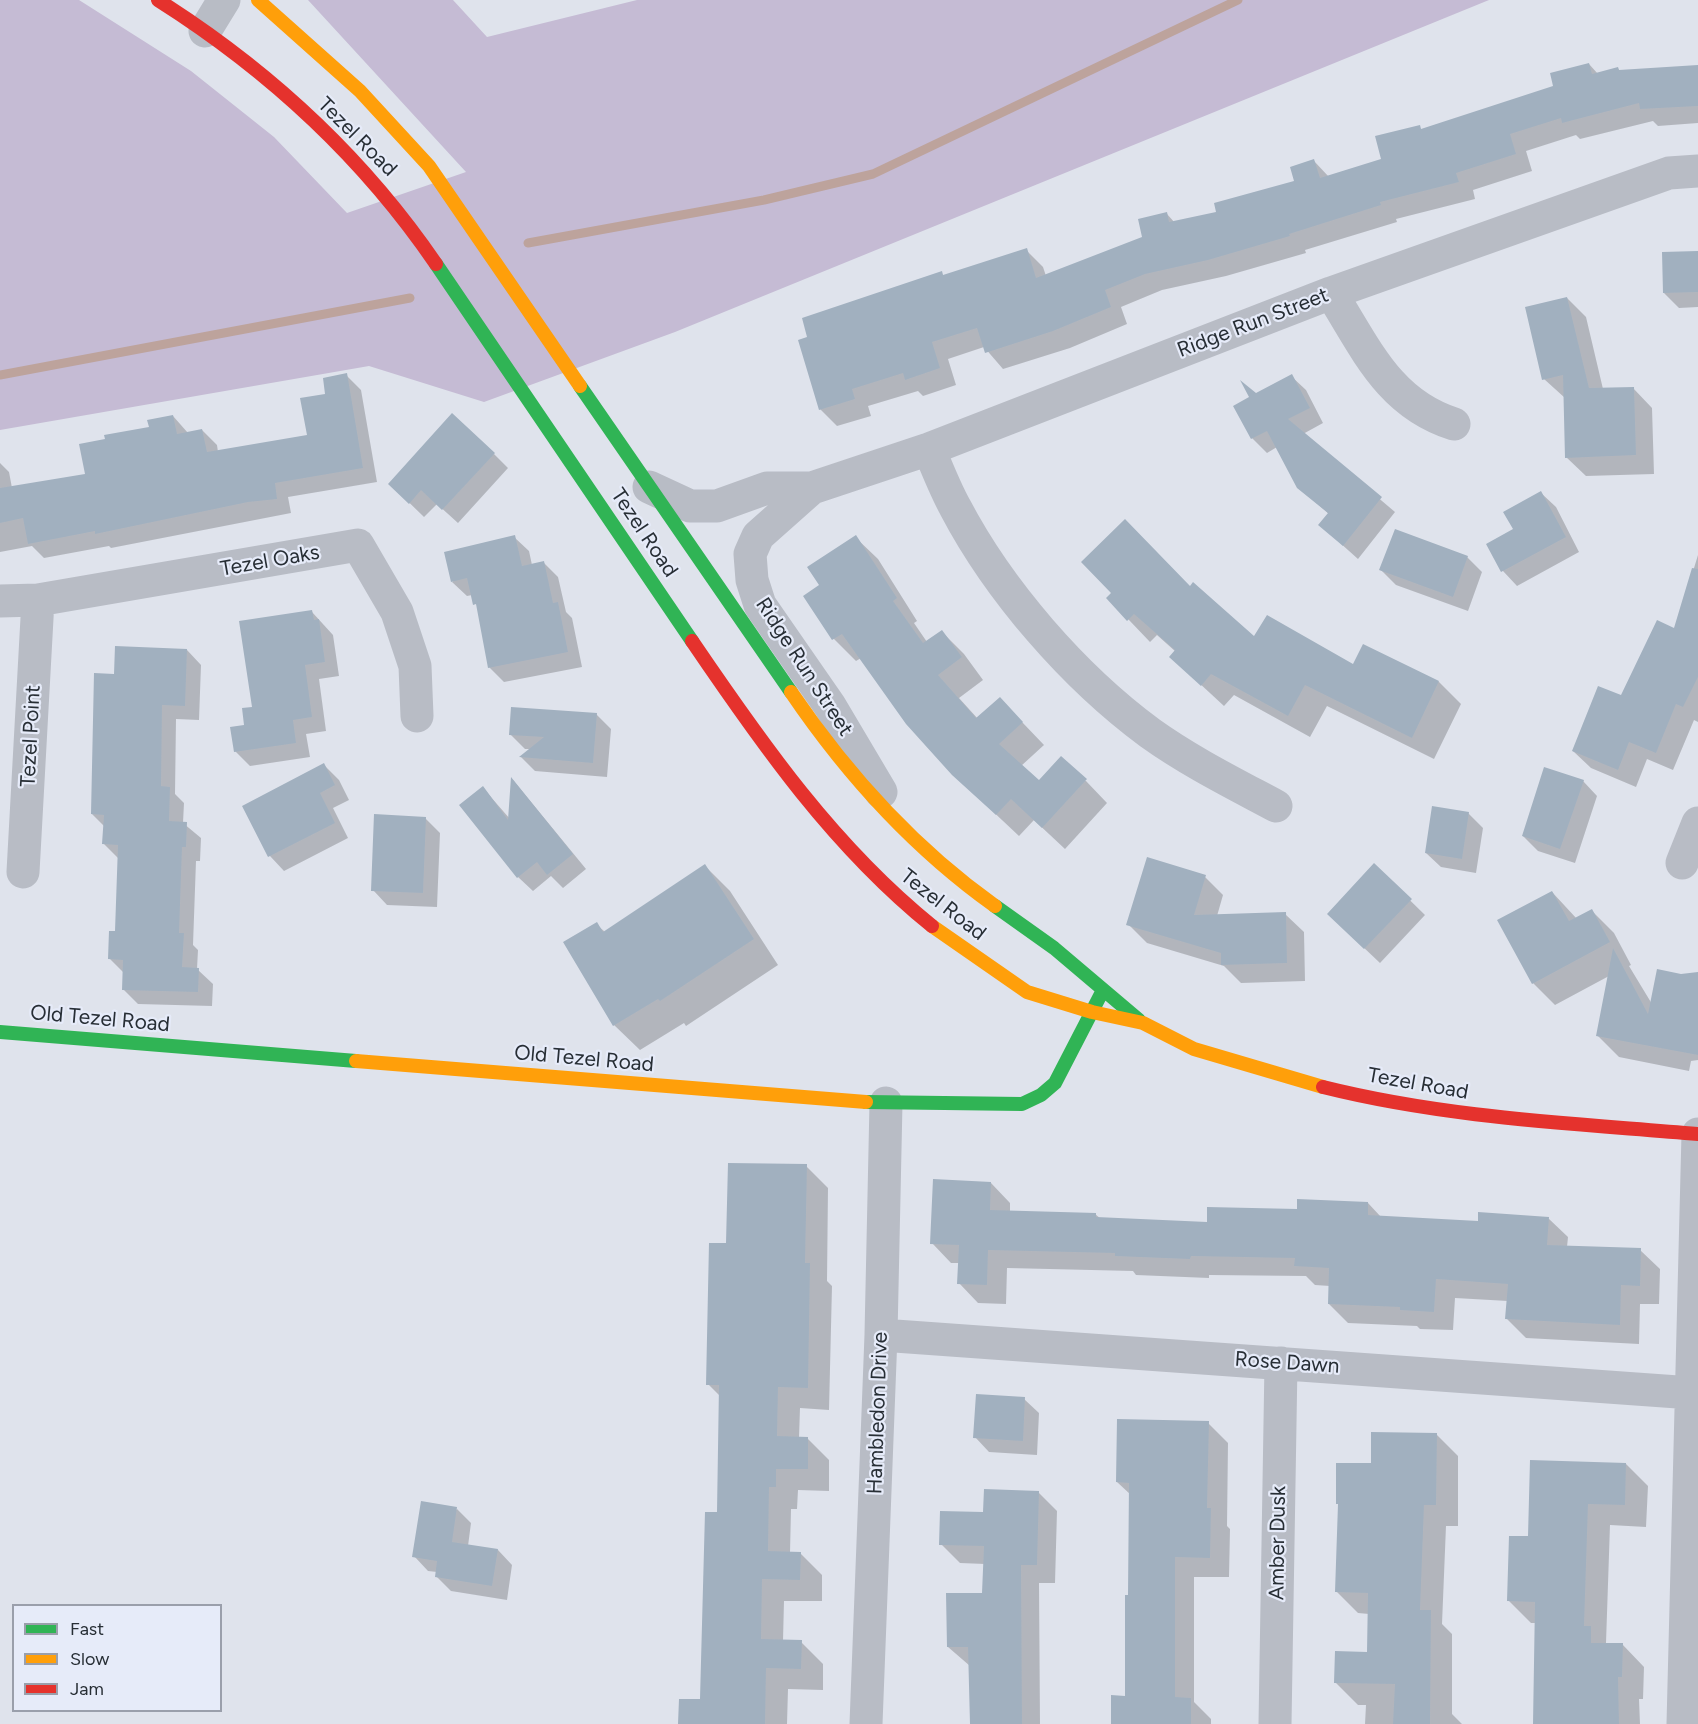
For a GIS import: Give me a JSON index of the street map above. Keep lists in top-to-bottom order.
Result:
{
  "streets": {
    "main road": ["Tezel Road", "Old Tezel Road"],
    "street": [
      "Ridge Run Street",
      "Tezel Oaks",
      "Tezel Point",
      "Rose Dawn",
      "Hambledon Drive",
      "Amber Dusk"
    ]
  },
  "crossings": [
    ["Tezel Road", "Ridge Run Street"],
    ["Tezel Road", "Old Tezel Road"],
    ["Tezel Oaks", "Tezel Point"],
    ["Old Tezel Road", "Hambledon Drive"],
    ["Rose Dawn", "Hambledon Drive"],
    ["Rose Dawn", "Amber Dusk"]
  ],
  "legend": ["Fast", "Slow", "Jam"]
}
